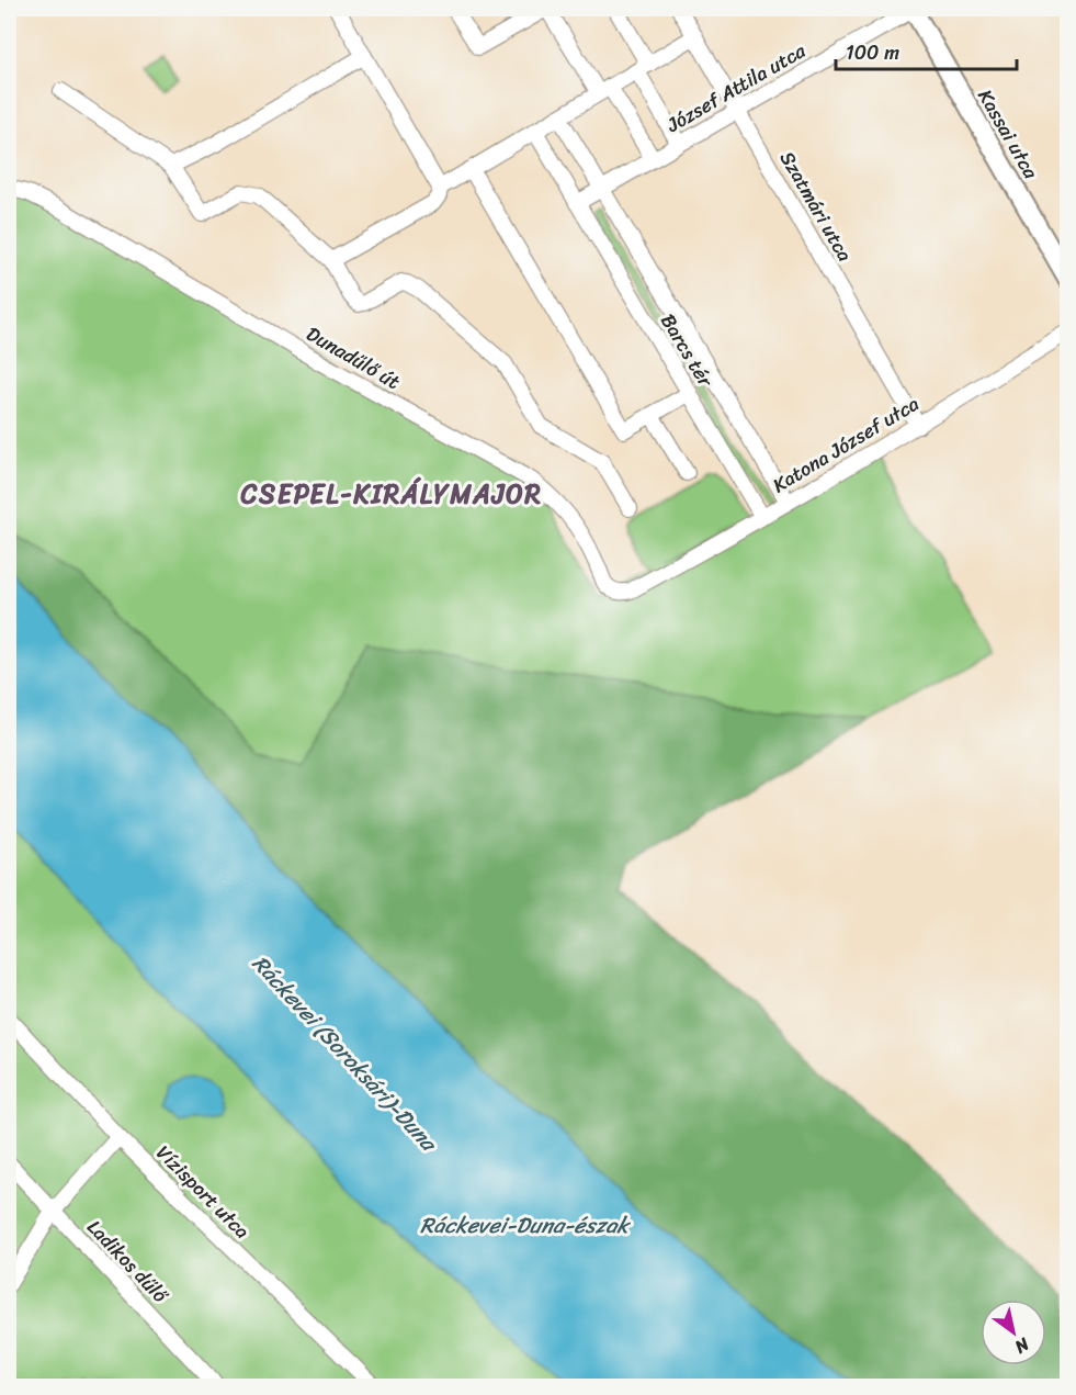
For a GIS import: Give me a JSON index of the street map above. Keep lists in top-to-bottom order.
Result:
{
  "streets": {
    "street": [
      "József Attila utca",
      "Kassai utca",
      "Szatmári utca",
      "Barcs tér",
      "Dunadűlő út",
      "Katona József utca",
      "Vízisport utca",
      "Ladikos dűlő"
    ]
  },
  "crossings": [
    ["József Attila utca", "Kassai utca"],
    ["József Attila utca", "Szatmári utca"],
    ["József Attila utca", "Barcs tér"],
    ["Szatmári utca", "Katona József utca"],
    ["Barcs tér", "Katona József utca"],
    ["Dunadűlő út", "Katona József utca"]
  ],
  "districts": ["CSEPEL-KIRÁLYMAJOR"],
  "water": ["Ráckevei (Soroksári)-Duna", "Ráckevei-Duna-észak"],
  "scale_bar": "100 m",
  "north": "bottom right"
}
